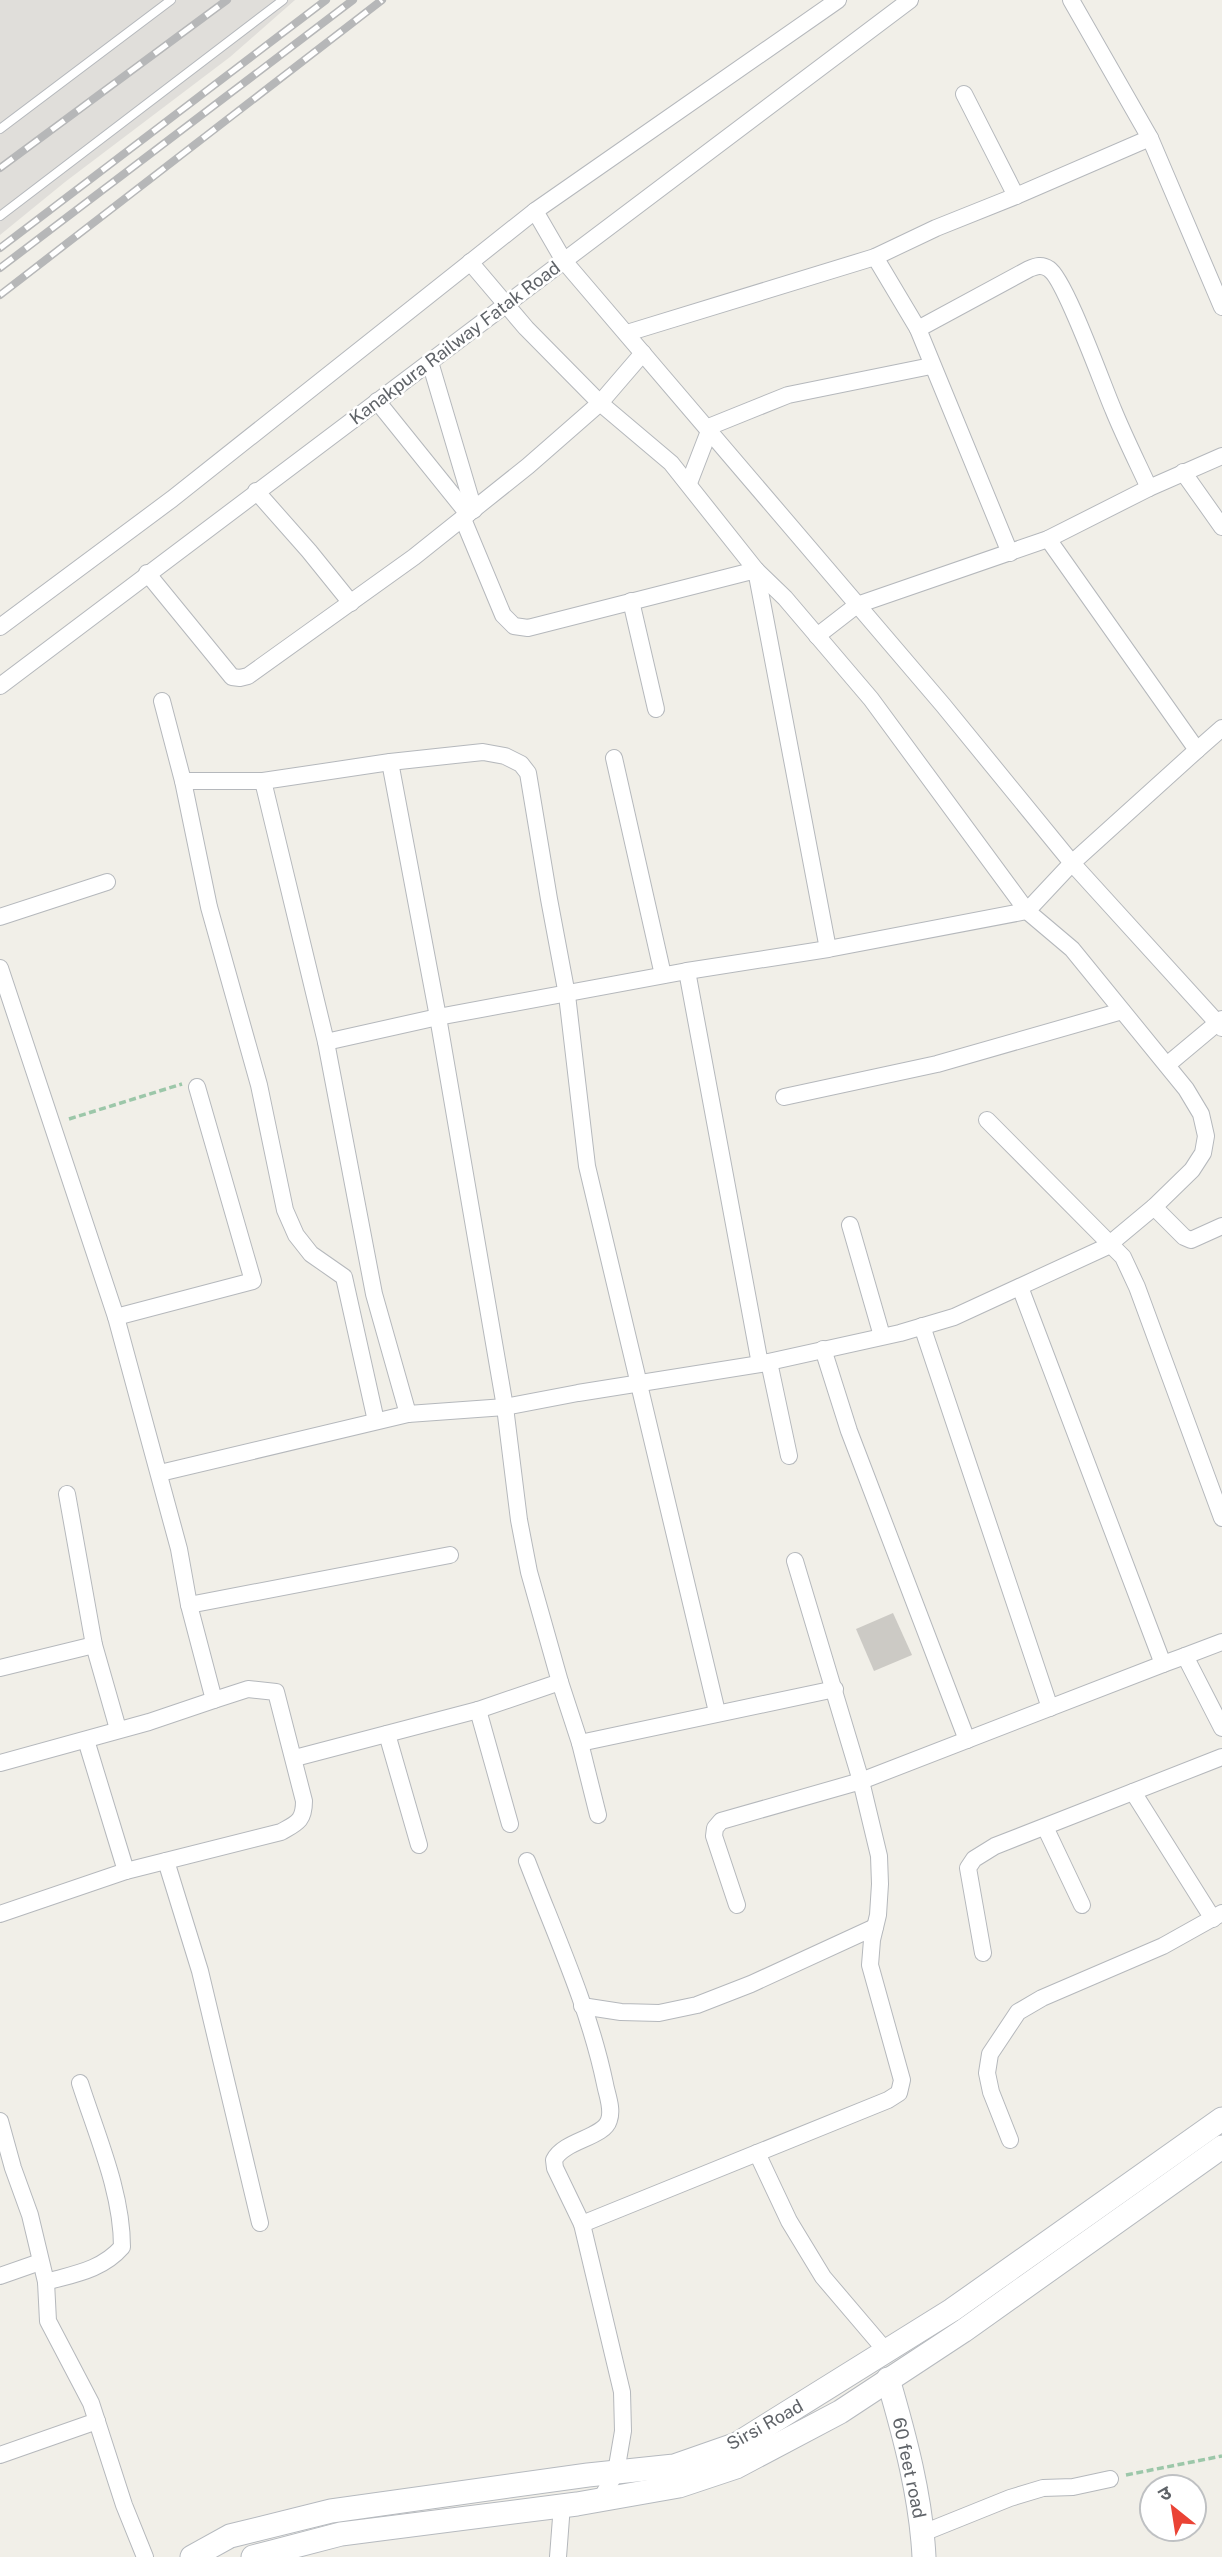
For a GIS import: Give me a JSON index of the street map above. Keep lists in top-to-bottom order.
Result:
{
  "streets": {
    "main road": ["Sirsi Road", "60 feet road"],
    "street": ["Kanakpura Railway Fatak Road"]
  },
  "crossings": [
    ["Sirsi Road", "60 feet road"]
  ],
  "north": "top left"
}
